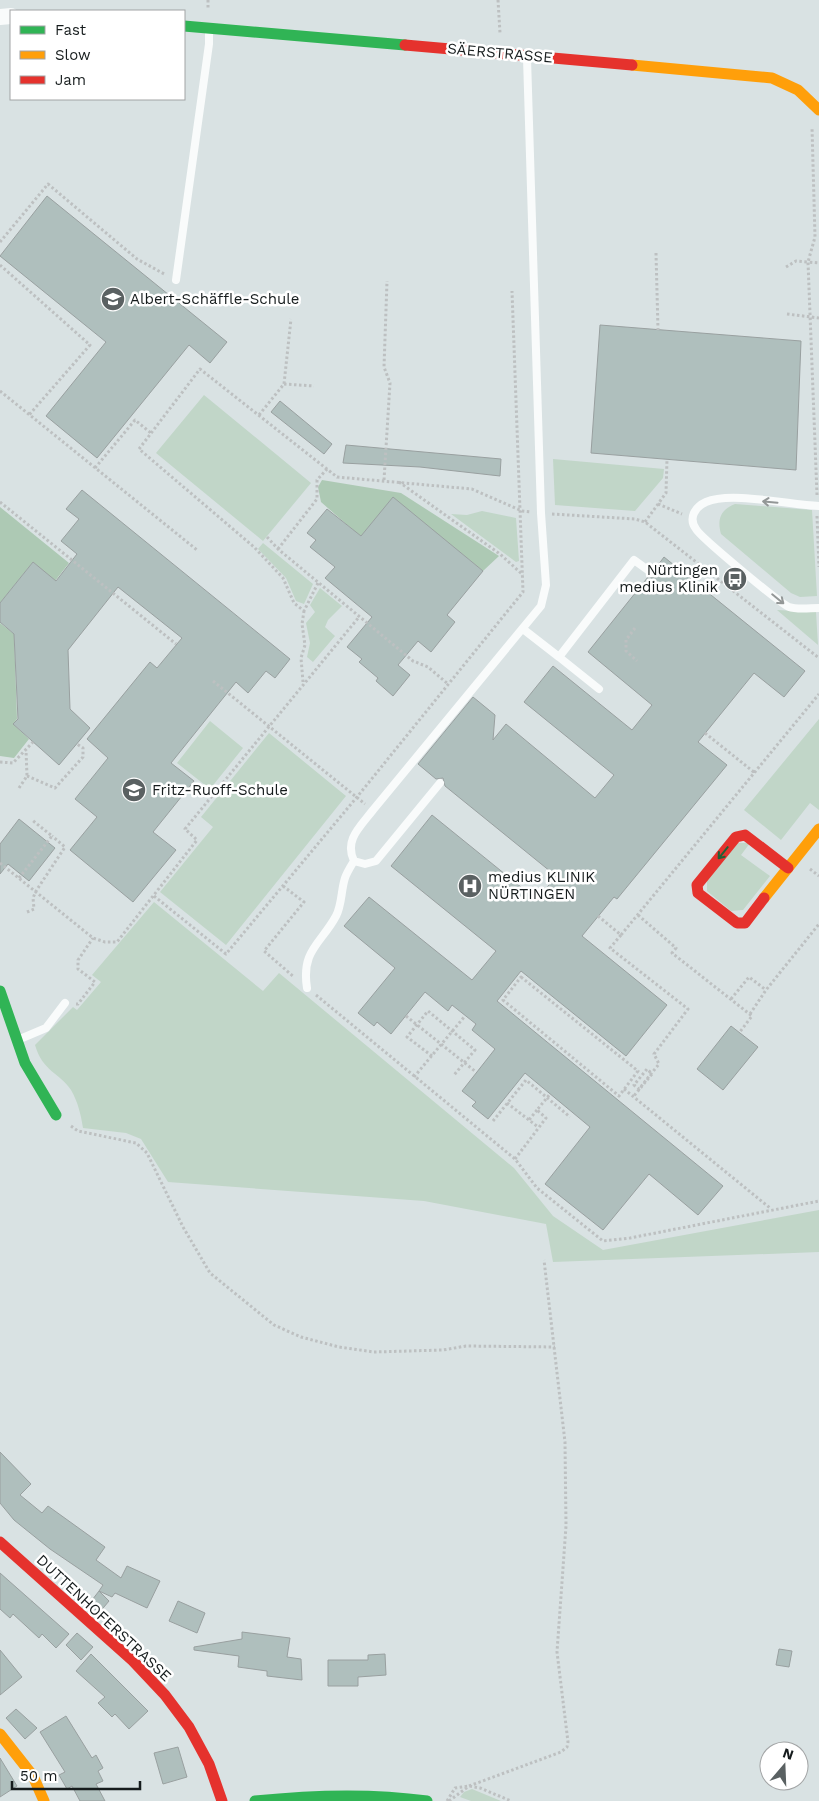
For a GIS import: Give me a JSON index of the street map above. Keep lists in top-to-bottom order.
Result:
{
  "streets": {
    "street": ["SÄERSTRASSE", "DUTTENHOFERSTRASSE"]
  },
  "places": {
    "school or university": ["Albert-Schäffle-Schule", "Fritz-Ruoff-Schule"],
    "bus stop": ["Nürtingen medius Klinik"],
    "hospital": ["medius KLINIK NÜRTINGEN"]
  },
  "legend": ["Fast", "Slow", "Jam"],
  "scale_bar": "50 m",
  "north": "top"
}
